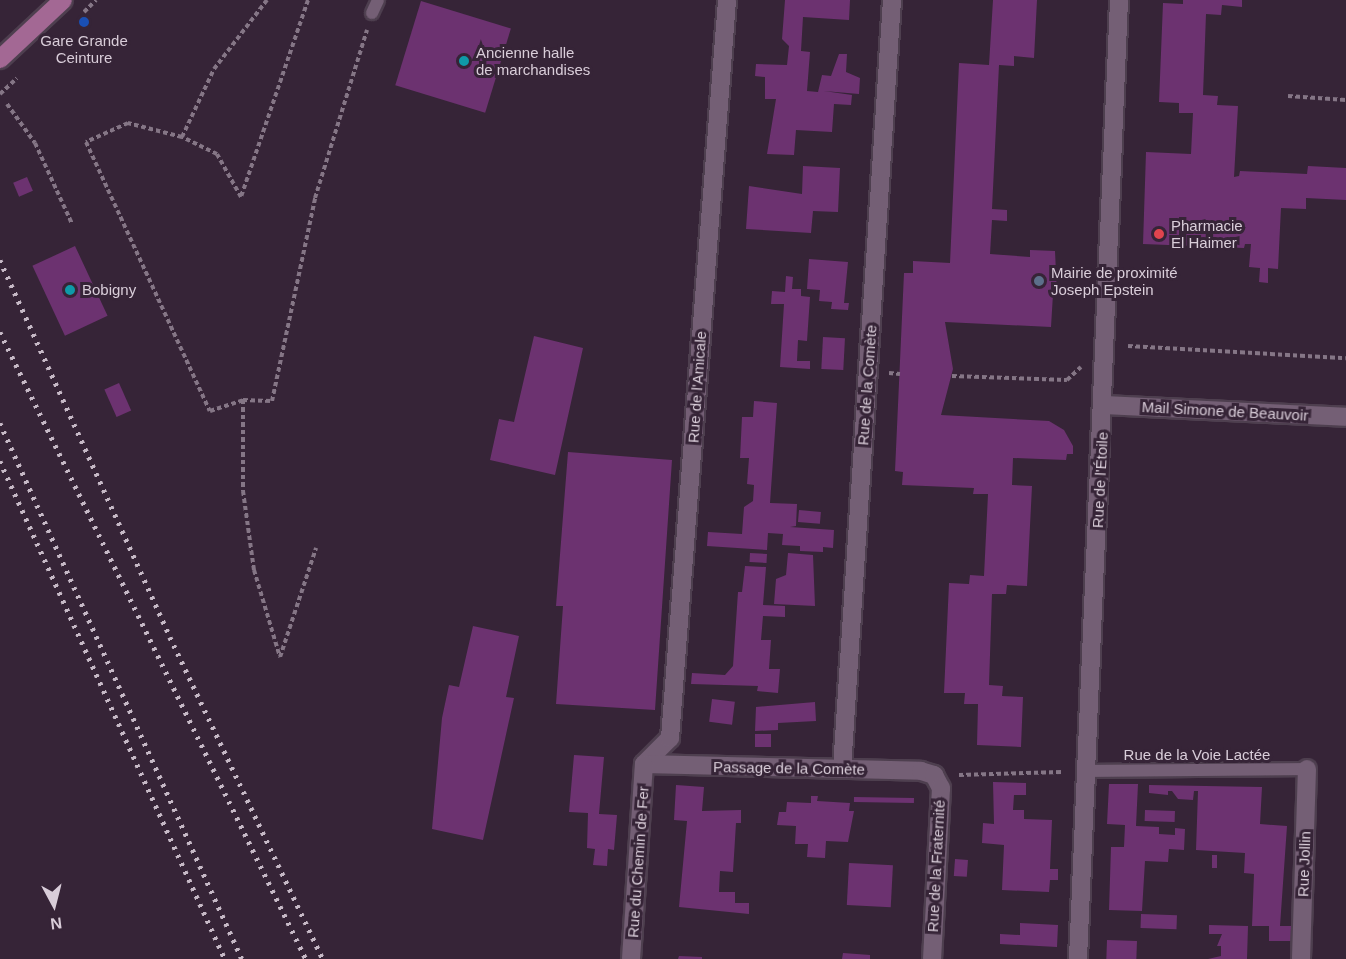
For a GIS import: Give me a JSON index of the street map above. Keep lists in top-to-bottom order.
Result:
{
  "streets": {
    "street": [
      "Rue de la Comète",
      "Rue de l'Amicale",
      "Mail Simone de Beauvoir",
      "Rue de l'Étoile",
      "Passage de la Comète",
      "Rue du Chemin de Fer",
      "Rue Jollin",
      "Rue de la Fraternité"
    ],
    "lane": ["Rue de la Voie Lactée"]
  },
  "crossings": [
    ["Rue de la Comète", "Passage de la Comète"],
    ["Rue de l'Amicale", "Passage de la Comète"],
    ["Rue de l'Amicale", "Rue du Chemin de Fer"],
    ["Mail Simone de Beauvoir", "Rue de l'Étoile"],
    ["Rue de l'Étoile", "Rue de la Voie Lactée"],
    ["Rue de la Voie Lactée", "Rue Jollin"],
    ["Passage de la Comète", "Rue du Chemin de Fer"],
    ["Passage de la Comète", "Rue de la Fraternité"]
  ],
  "places": [
    "Gare Grande Ceinture",
    "Ancienne halle de marchandises",
    "Pharmacie El Haimer",
    "Mairie de proximité Joseph Epstein",
    "Bobigny"
  ],
  "north": "bottom"
}
